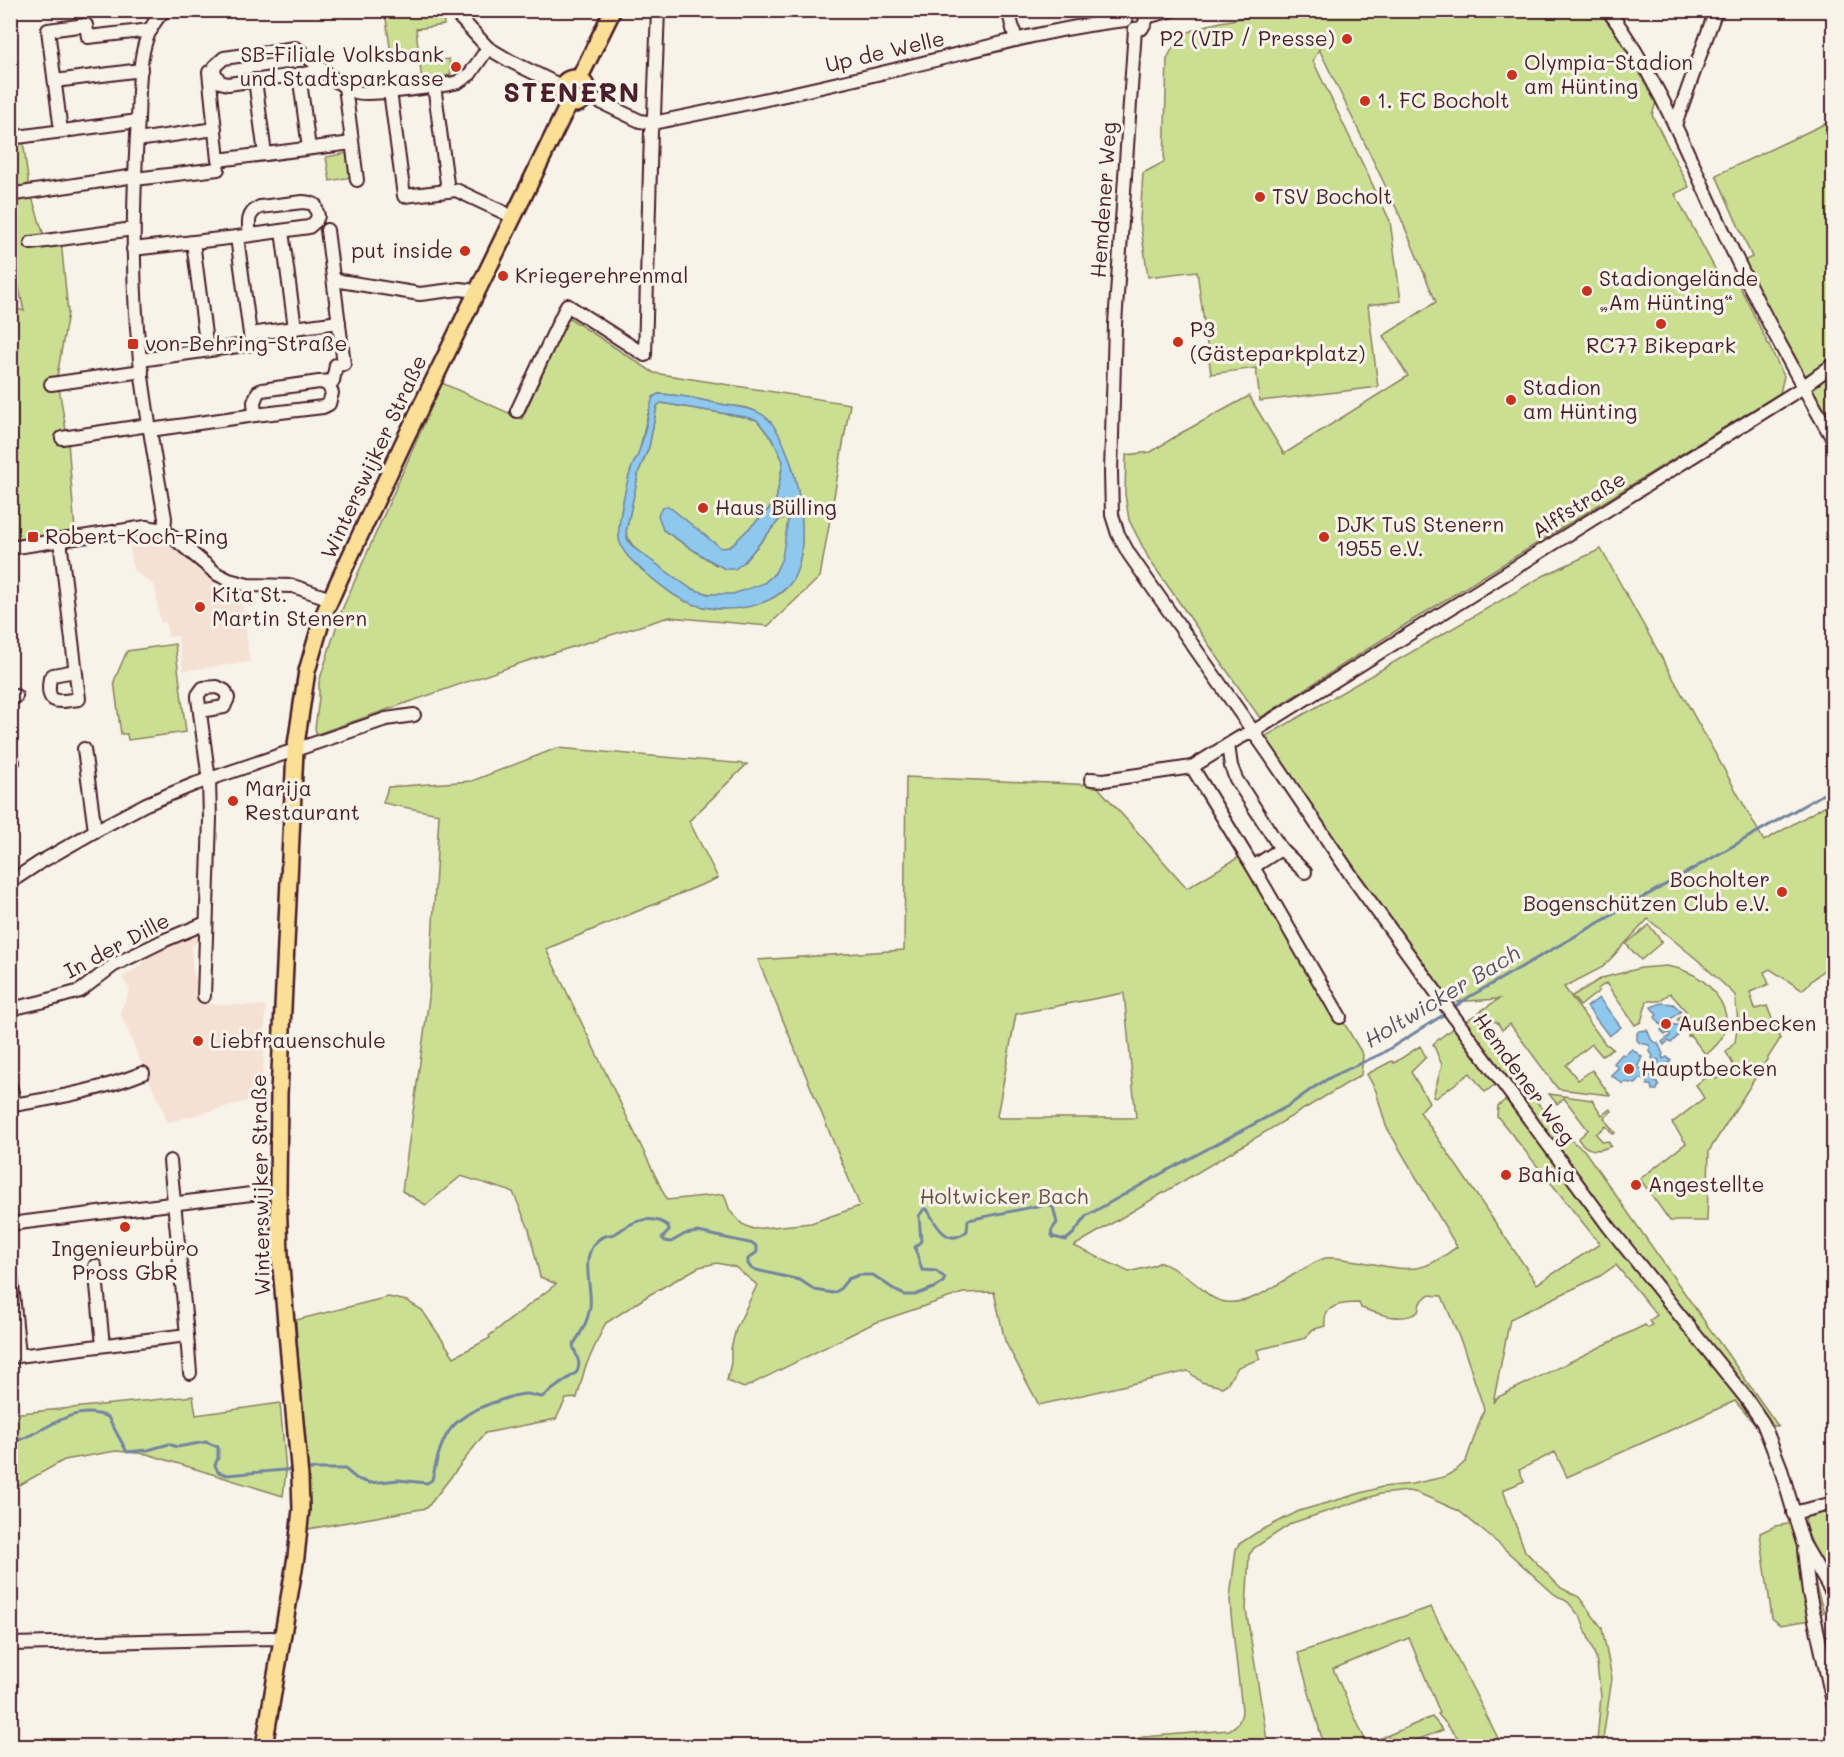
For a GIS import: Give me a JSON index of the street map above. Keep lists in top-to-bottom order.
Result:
{
  "streets": {
    "main road": ["Winterswijker Straße"],
    "street": [
      "Up de Welle",
      "Hemdener Weg",
      "Alffstraße",
      "In der Dille"
    ]
  },
  "crossings": [
    ["Up de Welle", "Hemdener Weg"],
    ["Hemdener Weg", "Alffstraße"]
  ],
  "districts": ["STENERN"],
  "water": ["Holtwicker Bach"],
  "parks": ["Holtwicker Bach"],
  "places": {
    "other": [
      "P2 (VIP / Presse)",
      "SB-Filiale Volksbank und Stadtsparkasse",
      "Olympia-Stadion am Hünting",
      "1. FC Bocholt",
      "TSV Bocholt",
      "put inside",
      "Kriegerehrenmal",
      "Stadiongelände „Am Hünting“",
      "RC77 Bikepark",
      "P3 (Gästeparkplatz)",
      "Stadion am Hünting",
      "Haus Bülling",
      "DJK TuS Stenern 1955 e.V.",
      "Kita St. Martin Stenern",
      "Marija Restaurant",
      "Bocholter Bogenschützen Club e.V.",
      "Außenbecken",
      "Liebfrauenschule",
      "Hauptbecken",
      "Bahia",
      "Angestellte",
      "Ingenieurbüro Pross GbR"
    ],
    "transit": ["von-Behring-Straße", "Robert-Koch-Ring"]
  }
}
